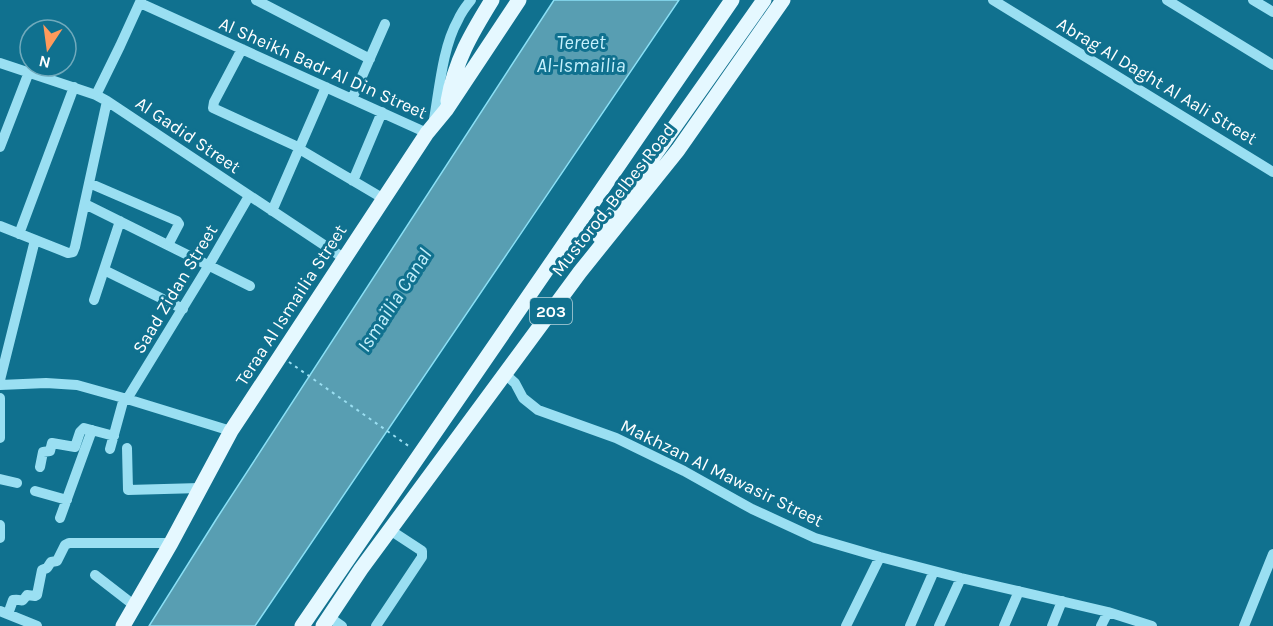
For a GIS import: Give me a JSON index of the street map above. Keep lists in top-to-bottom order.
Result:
{
  "streets": {
    "main road": ["Mustorod, Belbes Road", "Teraa Al Ismailia Street", "203"],
    "street": [
      "Al Sheikh Badr Al Din Street",
      "Abrag Al Daght Al Aali Street",
      "Al Gadid Street",
      "Saad Zidan Street",
      "Makhzan Al Mawasir Street"
    ]
  },
  "crossings": [
    ["Al Sheikh Badr Al Din Street", "Teraa Al Ismailia Street"],
    ["Al Gadid Street", "Saad Zidan Street"],
    ["Al Gadid Street", "Teraa Al Ismailia Street"],
    ["Mustorod, Belbes Road", "Makhzan Al Mawasir Street"]
  ],
  "water": ["Tereet Al-Ismailia", "Ismaïlia Canal"],
  "north": "bottom"
}
